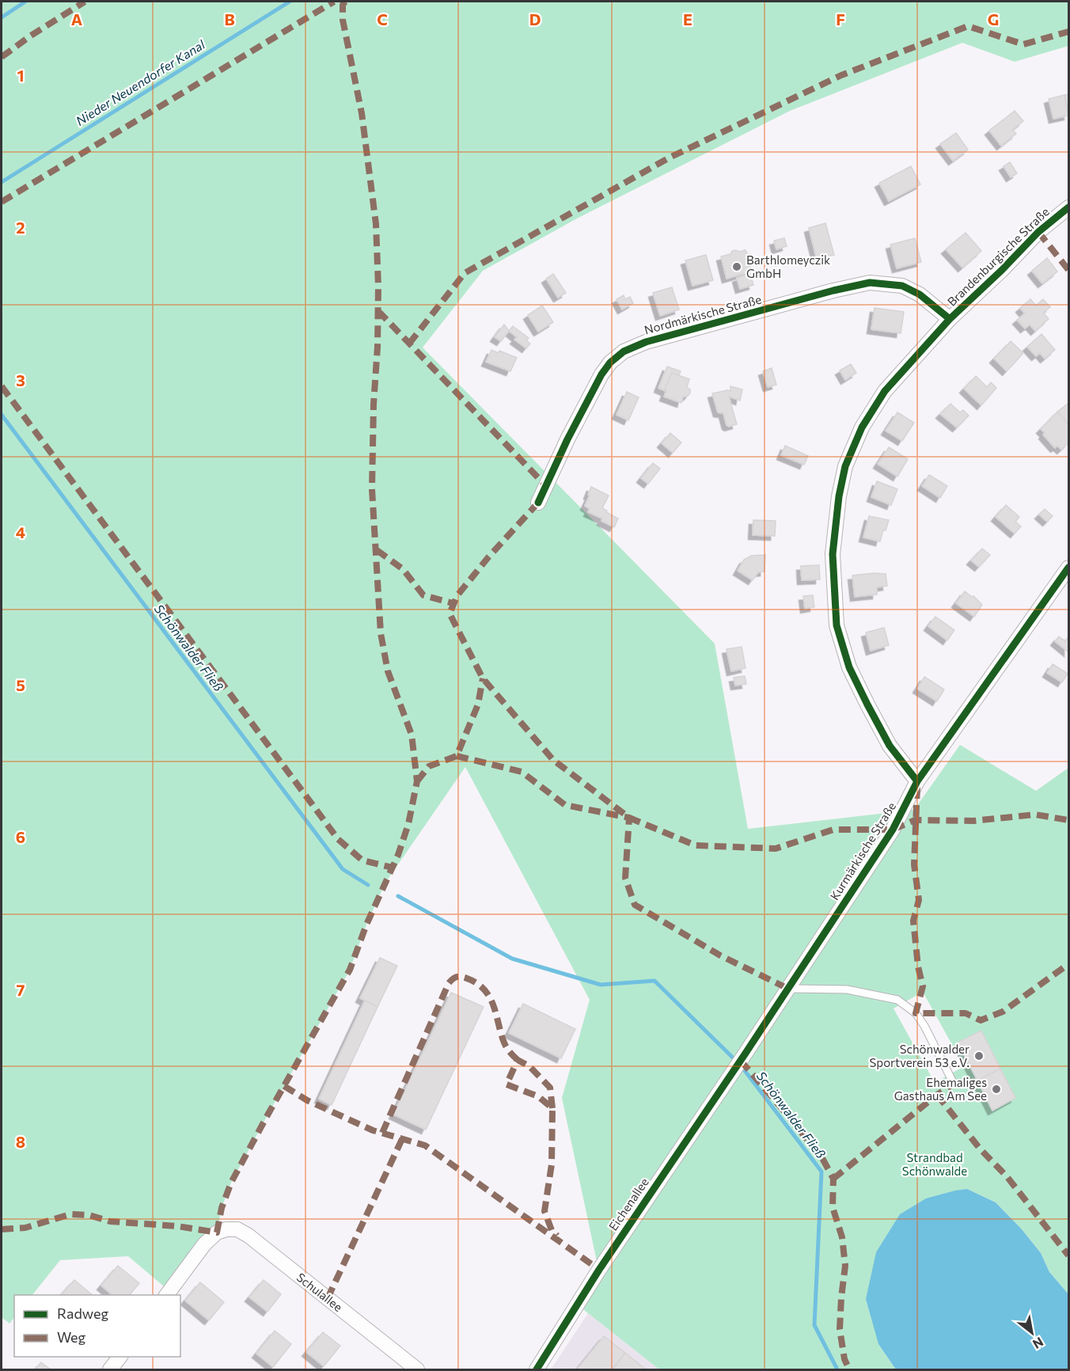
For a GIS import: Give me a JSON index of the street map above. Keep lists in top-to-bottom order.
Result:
{
  "streets": {
    "street": [
      "Brandenburgische Straße",
      "Nordmärkische Straße",
      "Kurmärkische Straße",
      "Eichenallee",
      "Schulallee"
    ]
  },
  "crossings": [
    ["Brandenburgische Straße", "Nordmärkische Straße"],
    ["Brandenburgische Straße", "Kurmärkische Straße"],
    ["Kurmärkische Straße", "Eichenallee"]
  ],
  "water": ["Nieder Neuendorfer Kanal", "Schönwalder Fließ"],
  "parks": ["Strandbad Schönwalde"],
  "places": ["Barthlomeyczik GmbH", "Schönwalder Sportverein 53 e.V.", "Ehemaliges Gasthaus Am See"],
  "legend": ["Radweg", "Weg"],
  "north": "bottom right",
  "grid": {
    "columns": [
      "A",
      "B",
      "C",
      "D",
      "E",
      "F",
      "G"
    ],
    "rows": [
      "1",
      "2",
      "3",
      "4",
      "5",
      "6",
      "7",
      "8"
    ]
  }
}
